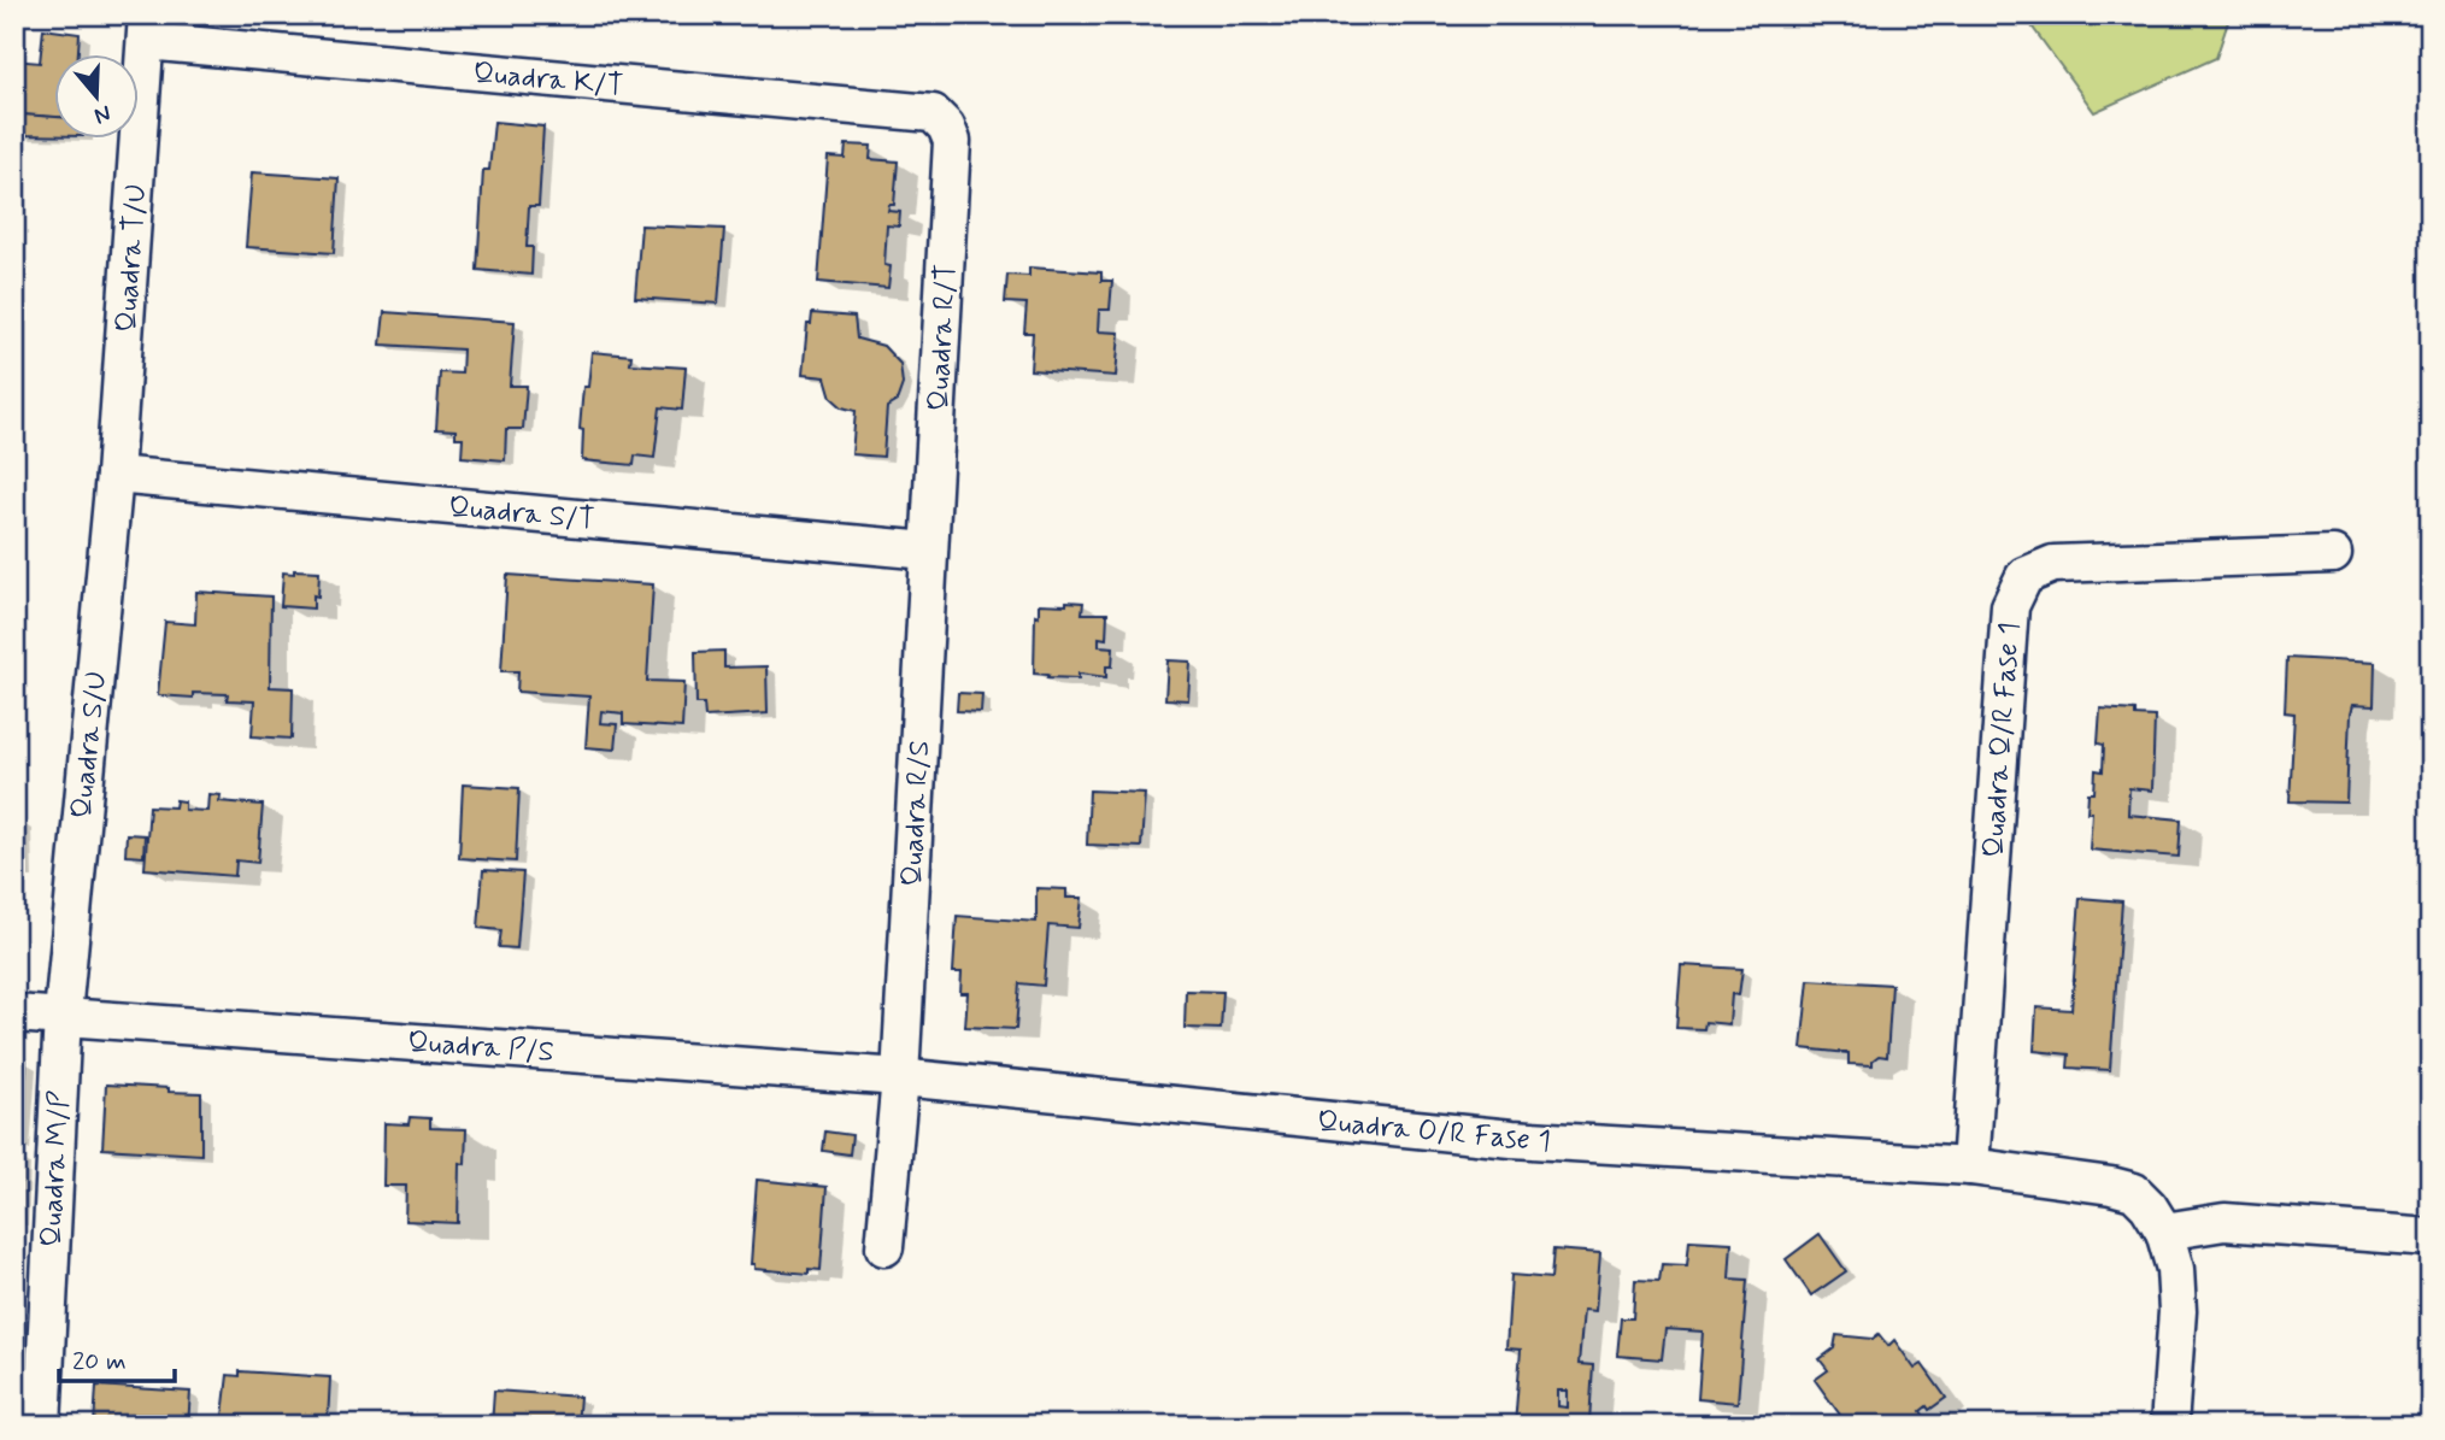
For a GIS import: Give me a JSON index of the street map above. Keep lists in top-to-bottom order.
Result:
{
  "streets": {
    "street": [
      "Quadra K/T",
      "Quadra T/U",
      "Quadra R/T",
      "Quadra S/T",
      "Quadra Q/R Fase 1",
      "Quadra S/U",
      "Quadra R/S",
      "Quadra P/S",
      "Quadra O/R Fase 1",
      "Quadra M/P"
    ]
  },
  "crossings": [
    ["Quadra K/T", "Quadra T/U"],
    ["Quadra K/T", "Quadra R/T"],
    ["Quadra T/U", "Quadra S/T"],
    ["Quadra T/U", "Quadra S/U"],
    ["Quadra R/T", "Quadra S/T"],
    ["Quadra R/T", "Quadra R/S"],
    ["Quadra S/T", "Quadra S/U"],
    ["Quadra S/T", "Quadra R/S"],
    ["Quadra Q/R Fase 1", "Quadra O/R Fase 1"],
    ["Quadra S/U", "Quadra P/S"],
    ["Quadra S/U", "Quadra M/P"],
    ["Quadra R/S", "Quadra P/S"],
    ["Quadra R/S", "Quadra O/R Fase 1"],
    ["Quadra P/S", "Quadra O/R Fase 1"],
    ["Quadra P/S", "Quadra M/P"]
  ],
  "scale_bar": "20 m",
  "north": "bottom"
}
